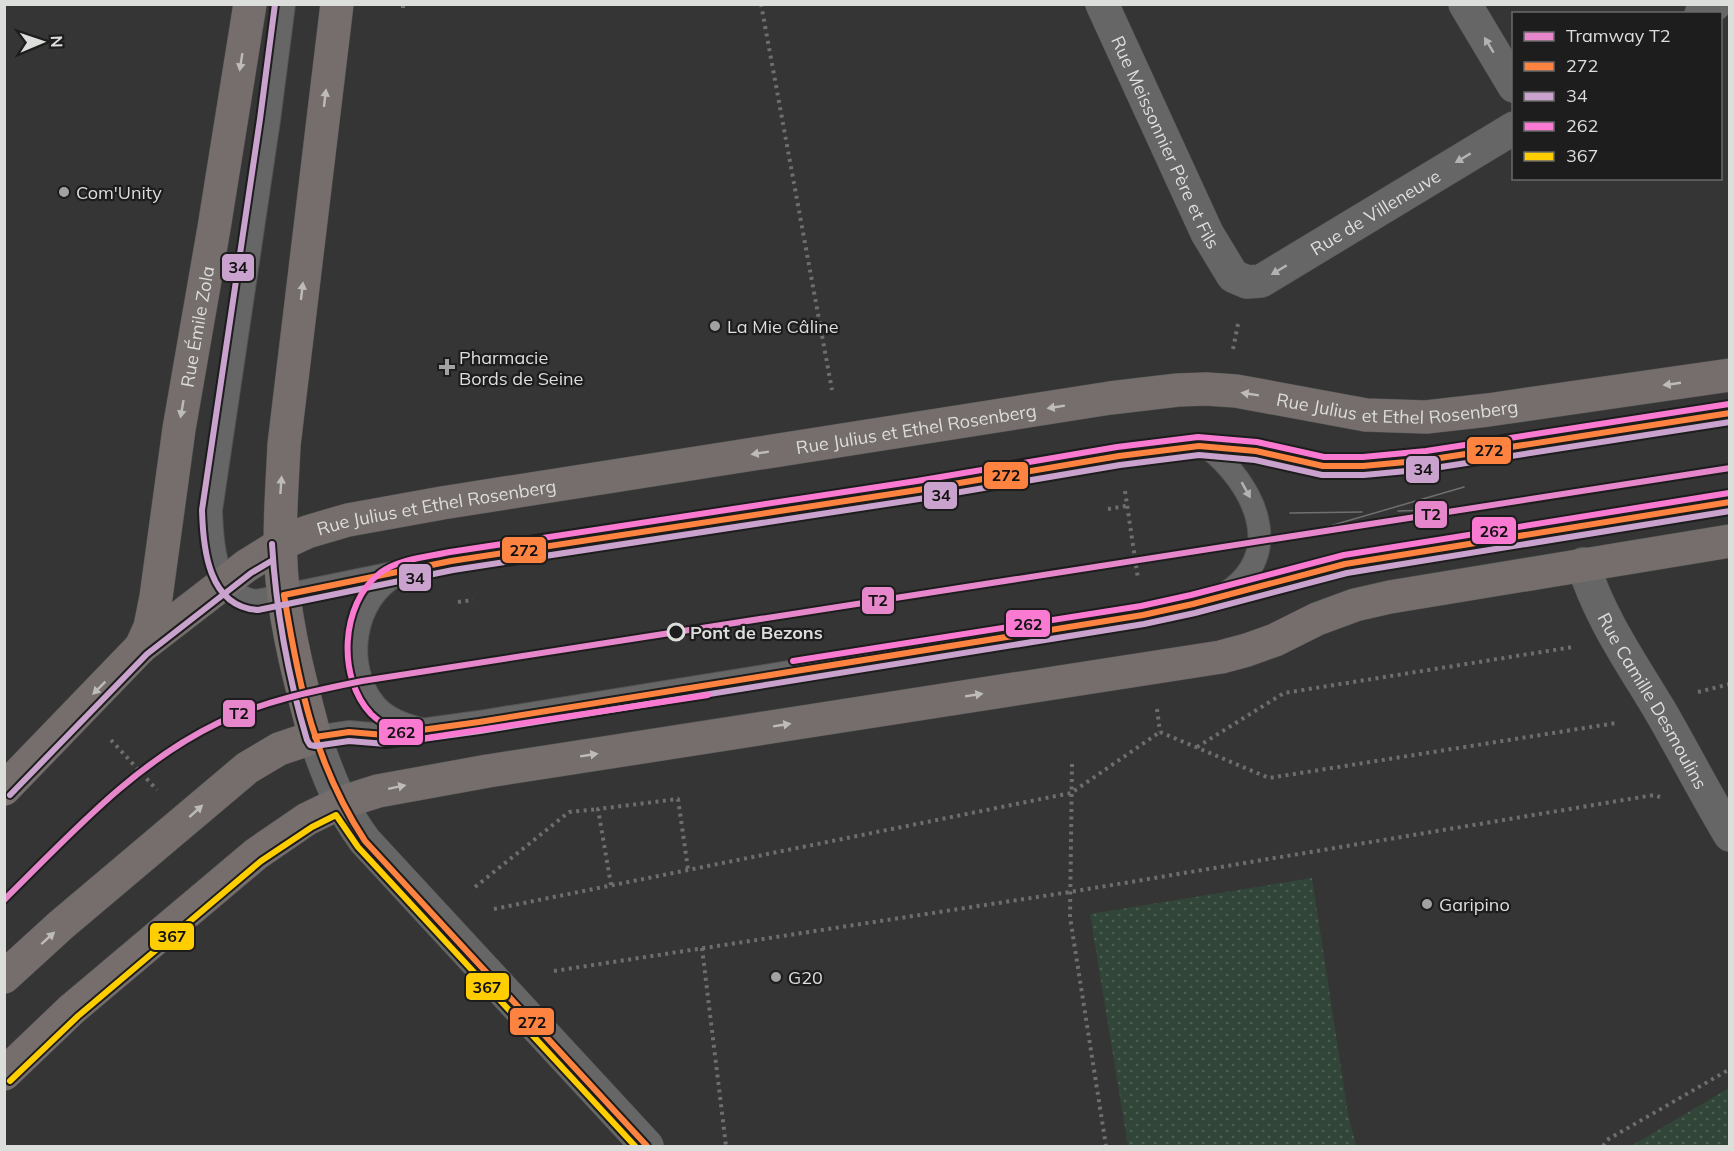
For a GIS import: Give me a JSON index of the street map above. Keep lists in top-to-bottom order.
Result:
{
  "streets": {
    "main road": ["Rue Émile Zola", "Rue Julius et Ethel Rosenberg"],
    "street": ["Rue Meissonnier Père et Fils", "Rue de Villeneuve", "Rue Camille Desmoulins"]
  },
  "crossings": [
    ["Rue Meissonnier Père et Fils", "Rue de Villeneuve"],
    ["Rue Émile Zola", "Rue Julius et Ethel Rosenberg"]
  ],
  "one_way": ["Rue de Villeneuve"],
  "places": {
    "other": [
      "Com'Unity",
      "La Mie Câline",
      "Pont de Bezons",
      "Garipino",
      "G20"
    ],
    "health": ["Pharmacie Bords de Seine"]
  },
  "lines": [
    "transit line 34",
    "transit line 262",
    "transit line 272",
    "tram line T2",
    "transit line 367"
  ],
  "legend": [
    "Tramway T2",
    "272",
    "34",
    "262",
    "367"
  ],
  "north": "right"
}
